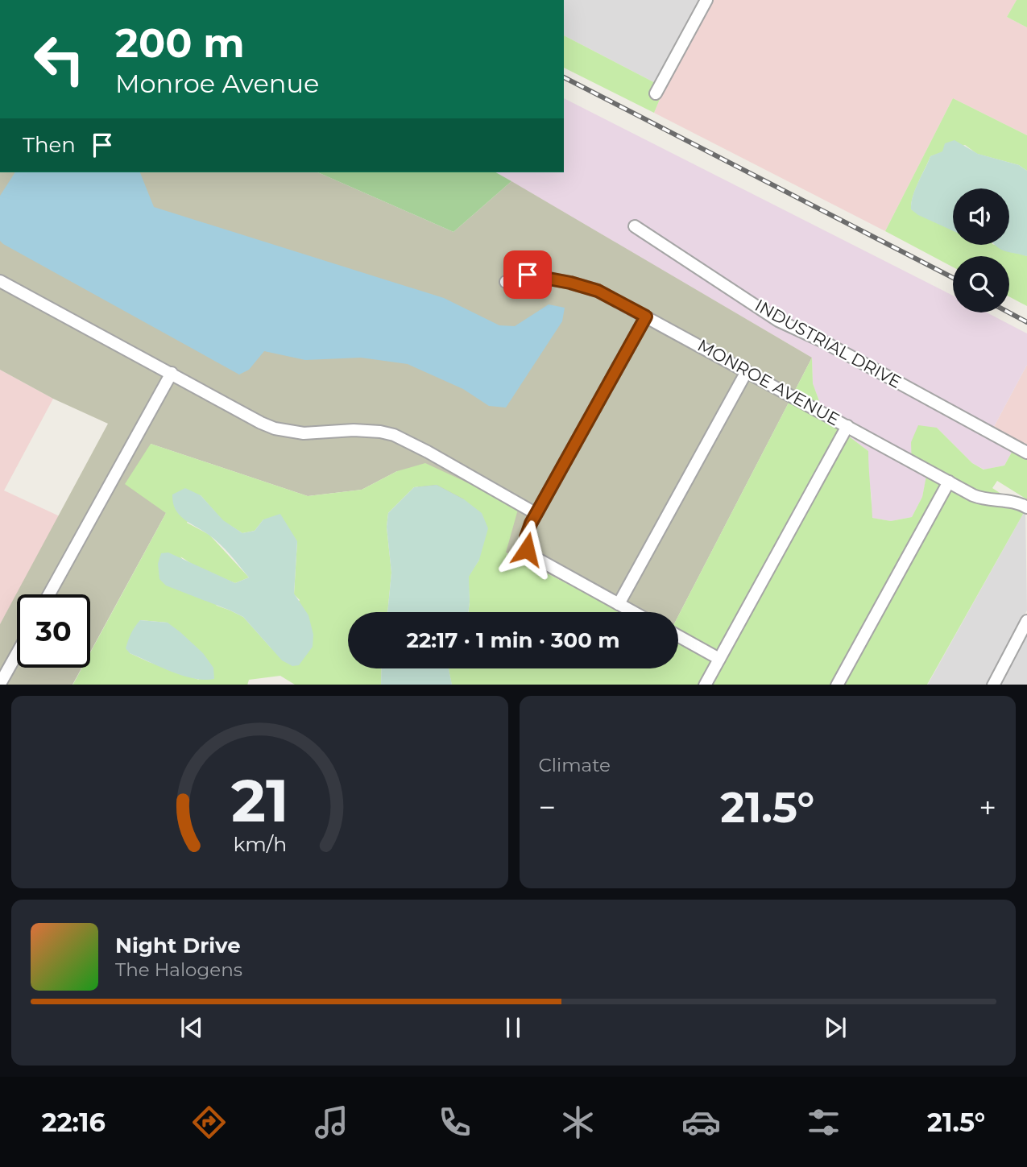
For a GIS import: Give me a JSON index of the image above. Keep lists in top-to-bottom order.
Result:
{
  "streets": {
    "street": ["INDUSTRIAL DRIVE", "MONROE AVENUE"]
  },
  "page": {
    "turn": ["200 m", "Monroe Avenue"],
    "then": "Then",
    "limit": "30",
    "trip": "22:17 · 1 min · 300 m",
    "tile": "Climate",
    "heat": ["−", "21.5°", "+"],
    "song": ["Night Drive", "The Halogens"],
    "tabs": ["22:16", "21.5°"],
    "gauge": ["21", "km/h"]
  }
}
